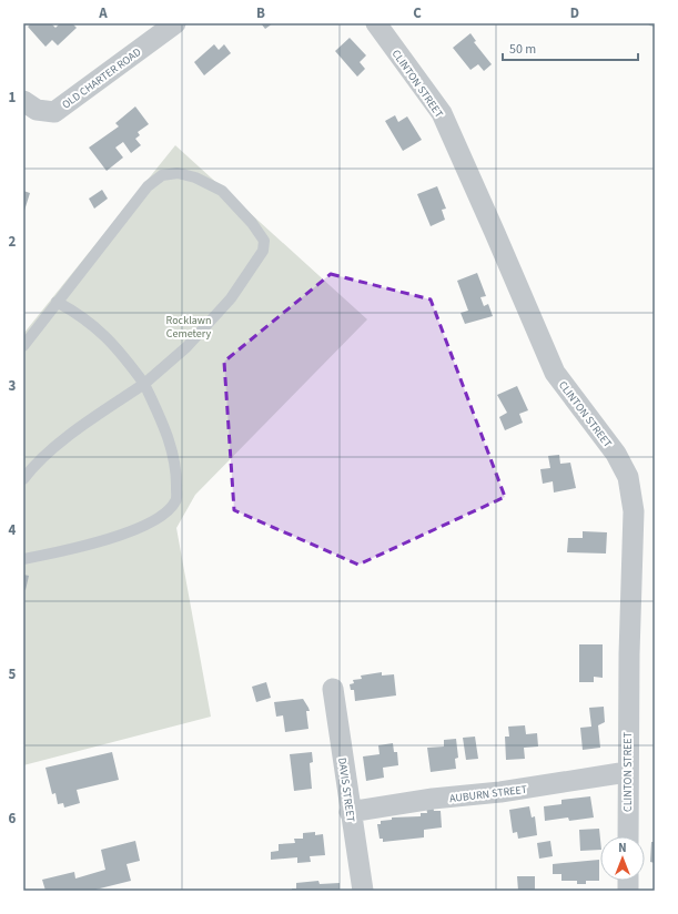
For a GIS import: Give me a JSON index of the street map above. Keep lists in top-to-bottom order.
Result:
{
  "streets": {
    "street": [
      "OLD CHARTER ROAD",
      "CLINTON STREET",
      "DAVIS STREET",
      "AUBURN STREET"
    ]
  },
  "crossings": [
    ["CLINTON STREET", "AUBURN STREET"],
    ["DAVIS STREET", "AUBURN STREET"]
  ],
  "parks": ["Rocklawn Cemetery"],
  "scale_bar": "50 m",
  "north": "top",
  "grid": {
    "columns": [
      "A",
      "B",
      "C",
      "D"
    ],
    "rows": [
      "1",
      "2",
      "3",
      "4",
      "5",
      "6"
    ]
  }
}
